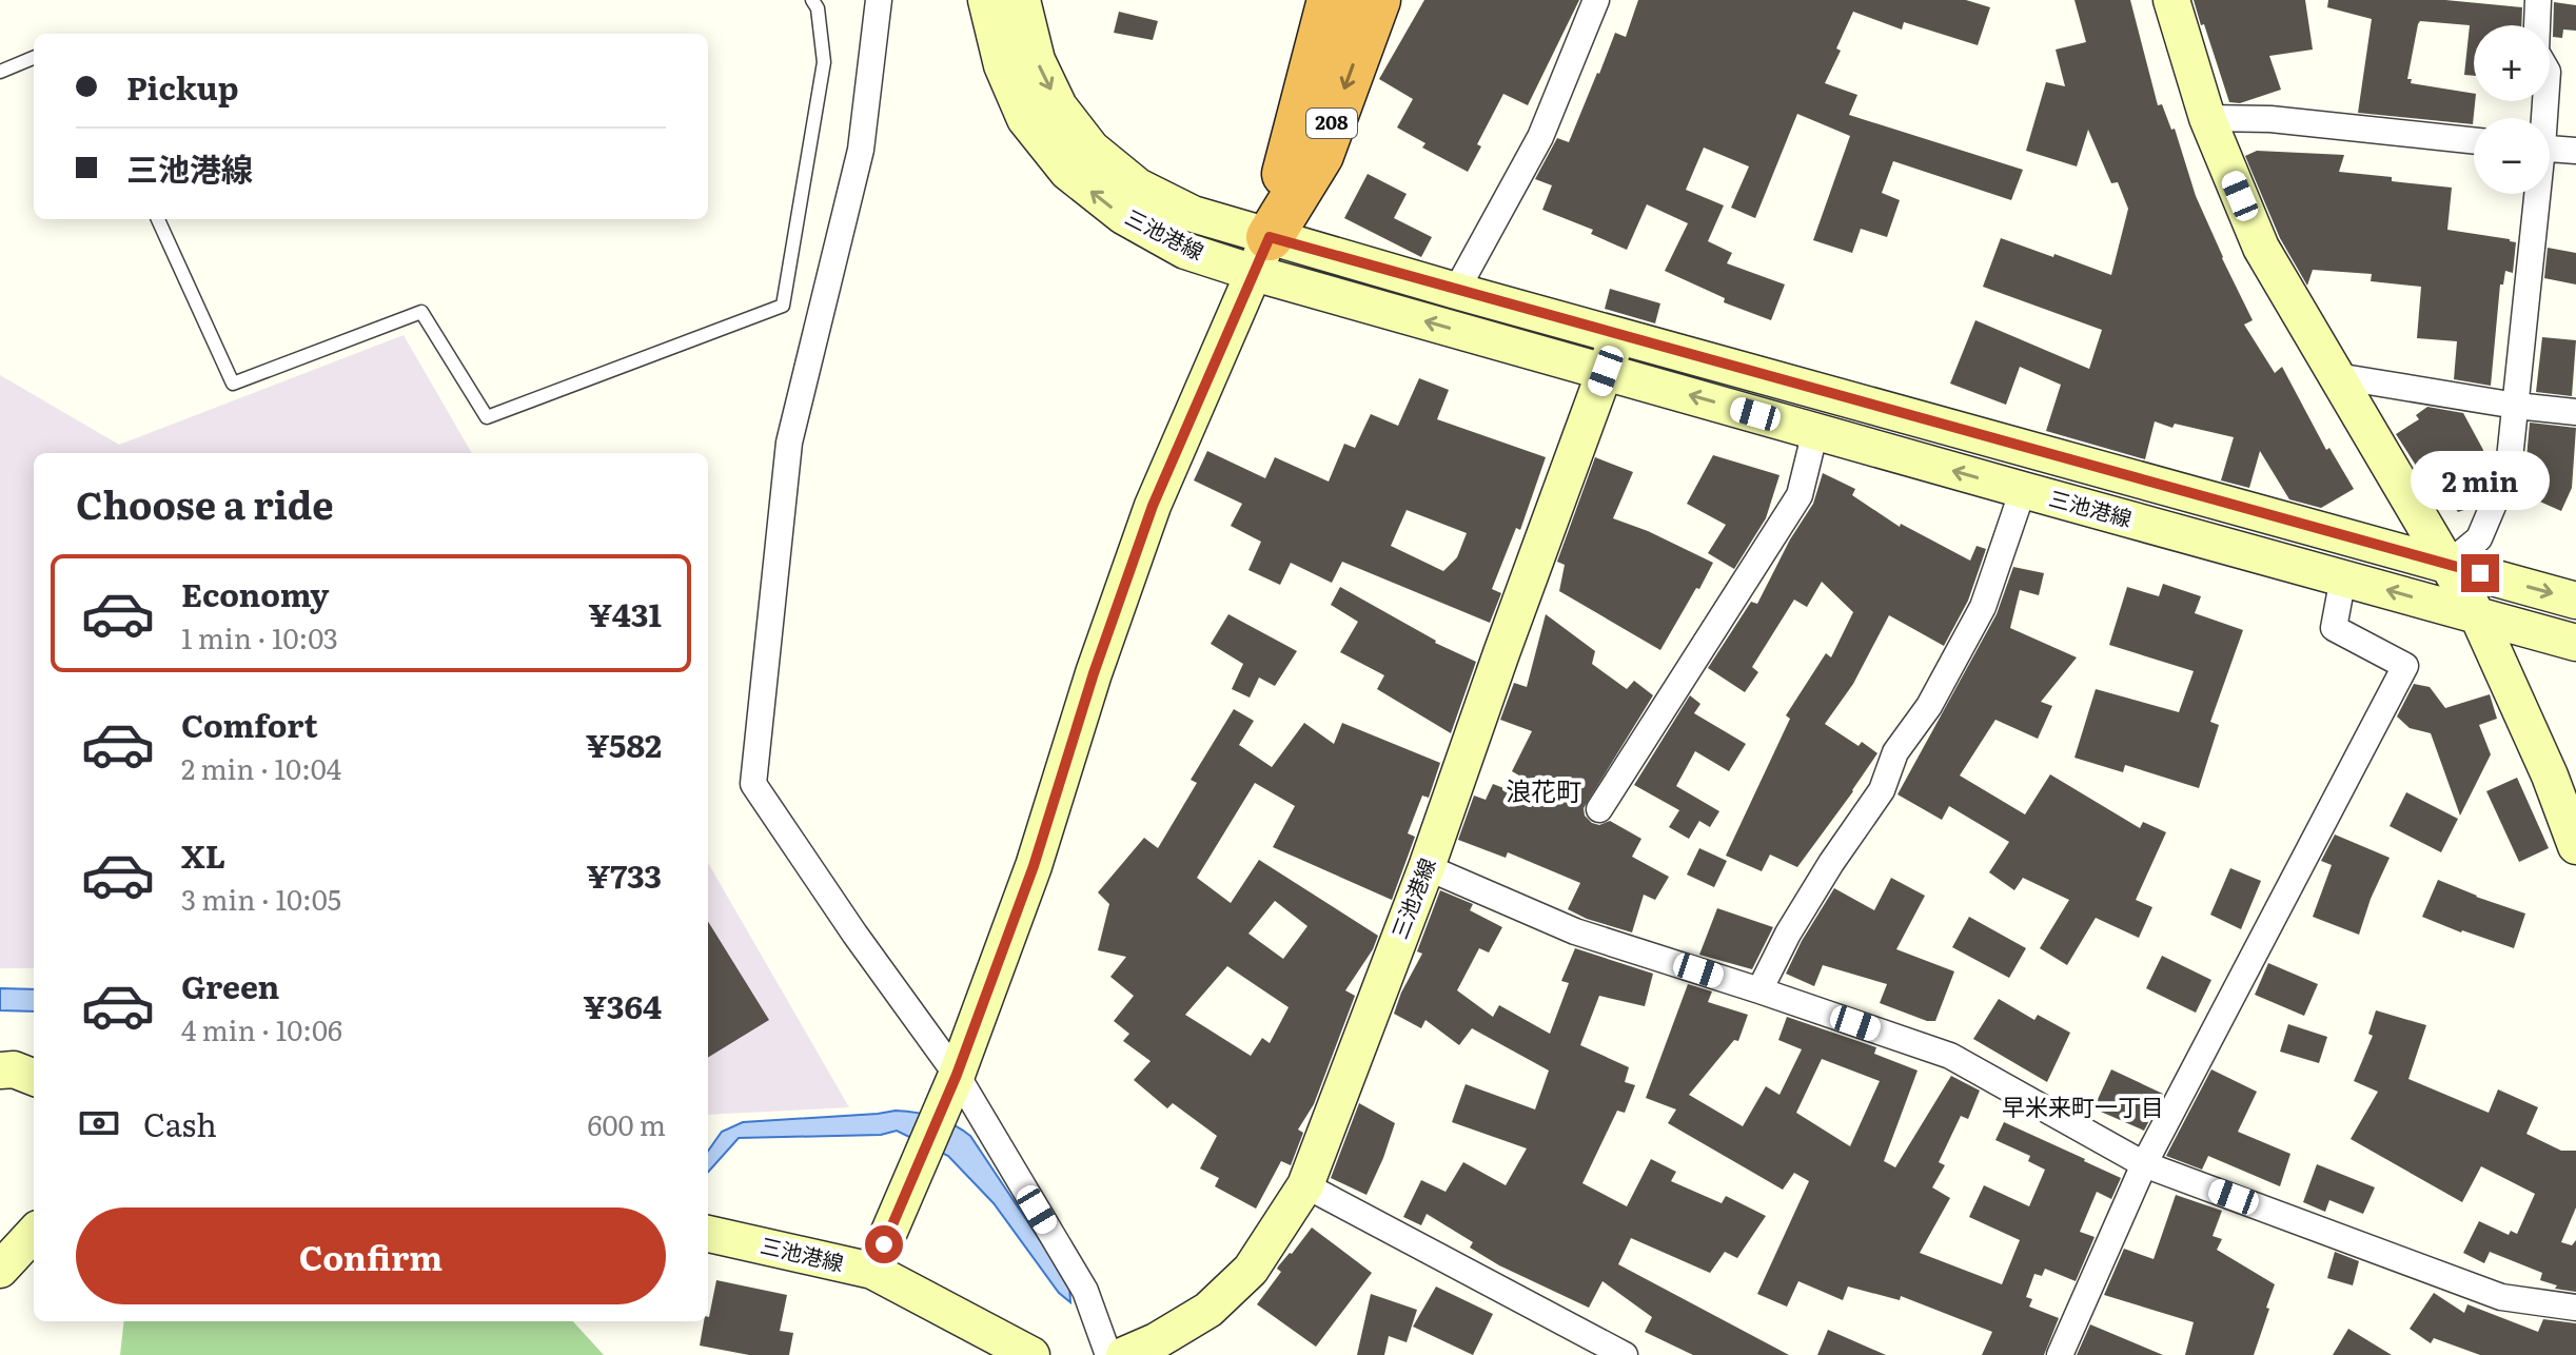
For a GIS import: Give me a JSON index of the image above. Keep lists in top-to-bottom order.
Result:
{
  "streets": {
    "highway": ["208"],
    "main road": ["三池港線"]
  },
  "crossings": [
    ["208", "三池港線"]
  ],
  "districts": ["浪花町", "早米来町一丁目"],
  "page": {
    "map_buttons": ["+", "−"],
    "banner": ["Pickup", "三池港線"],
    "bubble": "2 min",
    "heading": "Choose a ride",
    "list": [
      {
        "name": "Economy",
        "note": "1 min · 10:03",
        "value": "¥431"
      },
      {
        "name": "Comfort",
        "note": "2 min · 10:04",
        "value": "¥582"
      },
      {
        "name": "XL",
        "note": "3 min · 10:05",
        "value": "¥733"
      },
      {
        "name": "Green",
        "note": "4 min · 10:06",
        "value": "¥364"
      }
    ],
    "pay": ["Cash", "600 m"],
    "buttons": "Confirm"
  }
}
